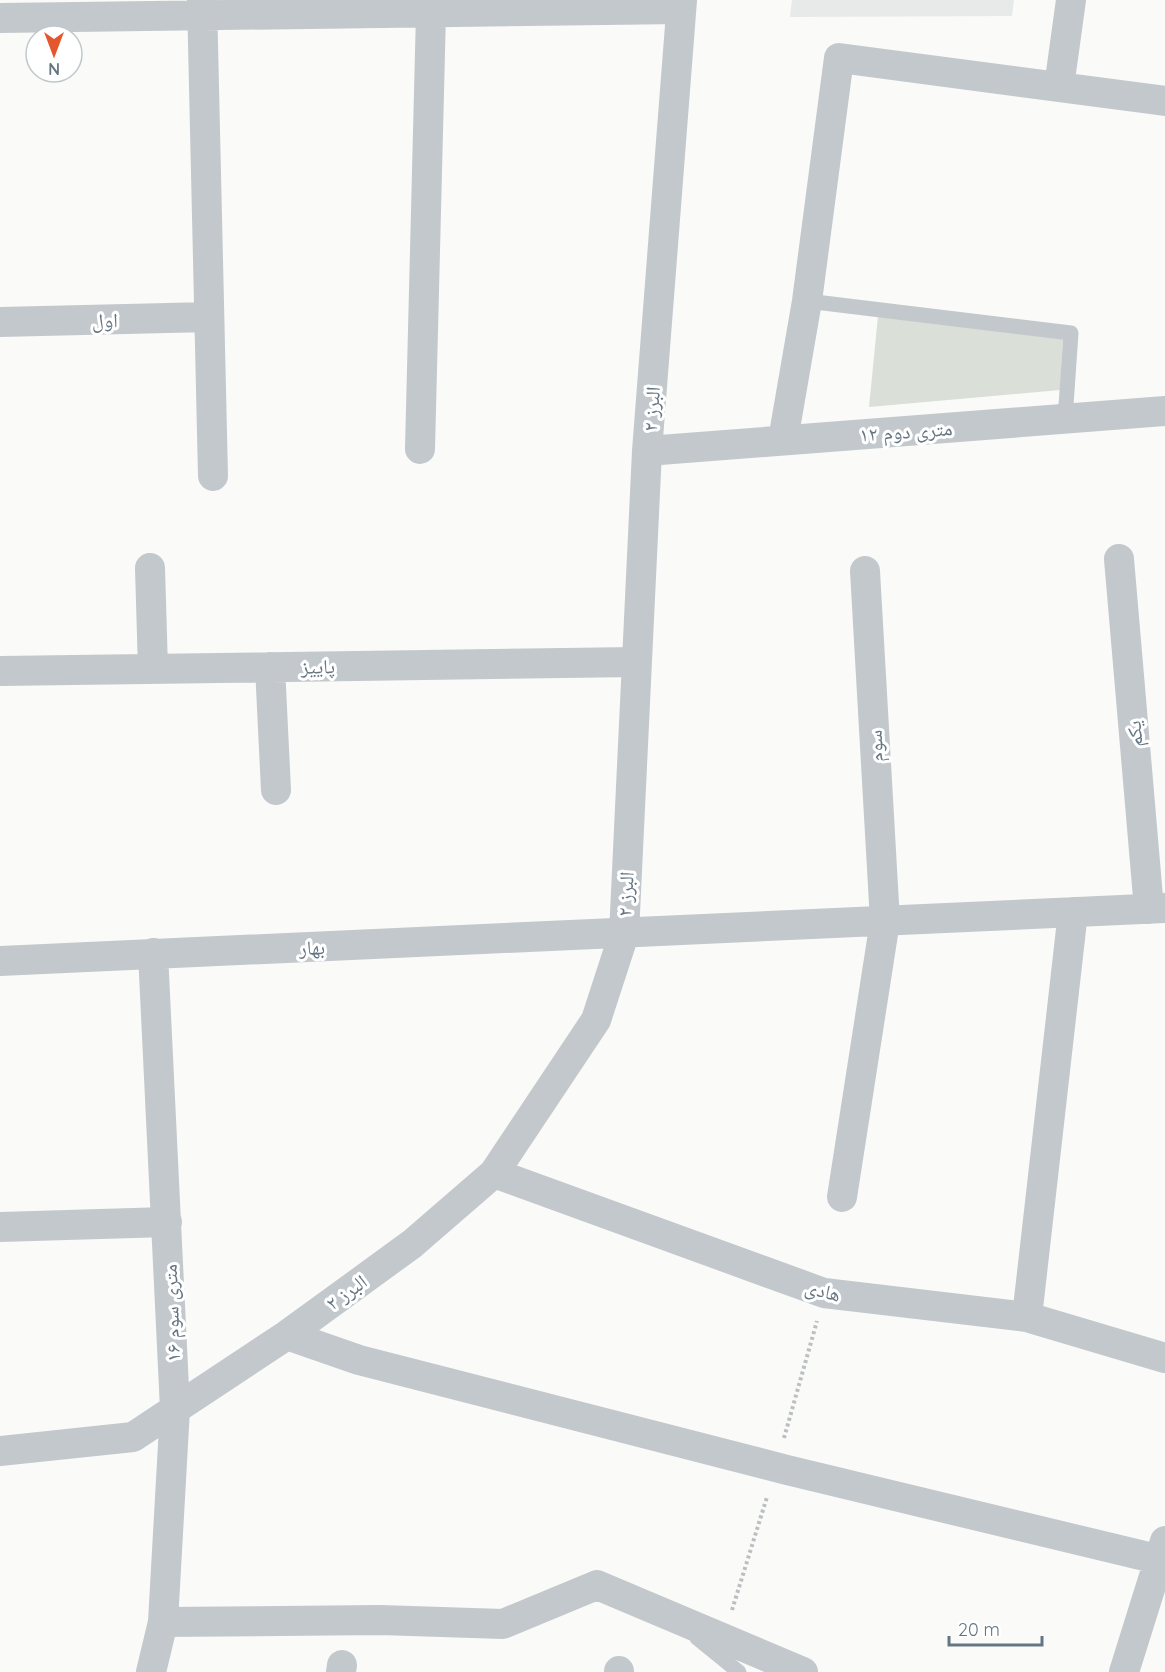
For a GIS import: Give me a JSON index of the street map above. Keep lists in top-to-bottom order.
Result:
{
  "streets": {
    "street": [
      "اول",
      "البرز ۲",
      "۱۲ متری دوم",
      "پاییز",
      "یکم",
      "سوم",
      "بهار",
      "هادی",
      "۱۶ متری سوم"
    ]
  },
  "crossings": [
    ["البرز ۲", "۱۲ متری دوم"],
    ["البرز ۲", "پاییز"],
    ["البرز ۲", "بهار"],
    ["البرز ۲", "هادی"],
    ["البرز ۲", "۱۶ متری سوم"],
    ["یکم", "بهار"],
    ["سوم", "بهار"],
    ["بهار", "۱۶ متری سوم"]
  ],
  "scale_bar": "20 m",
  "north": "bottom"
}
